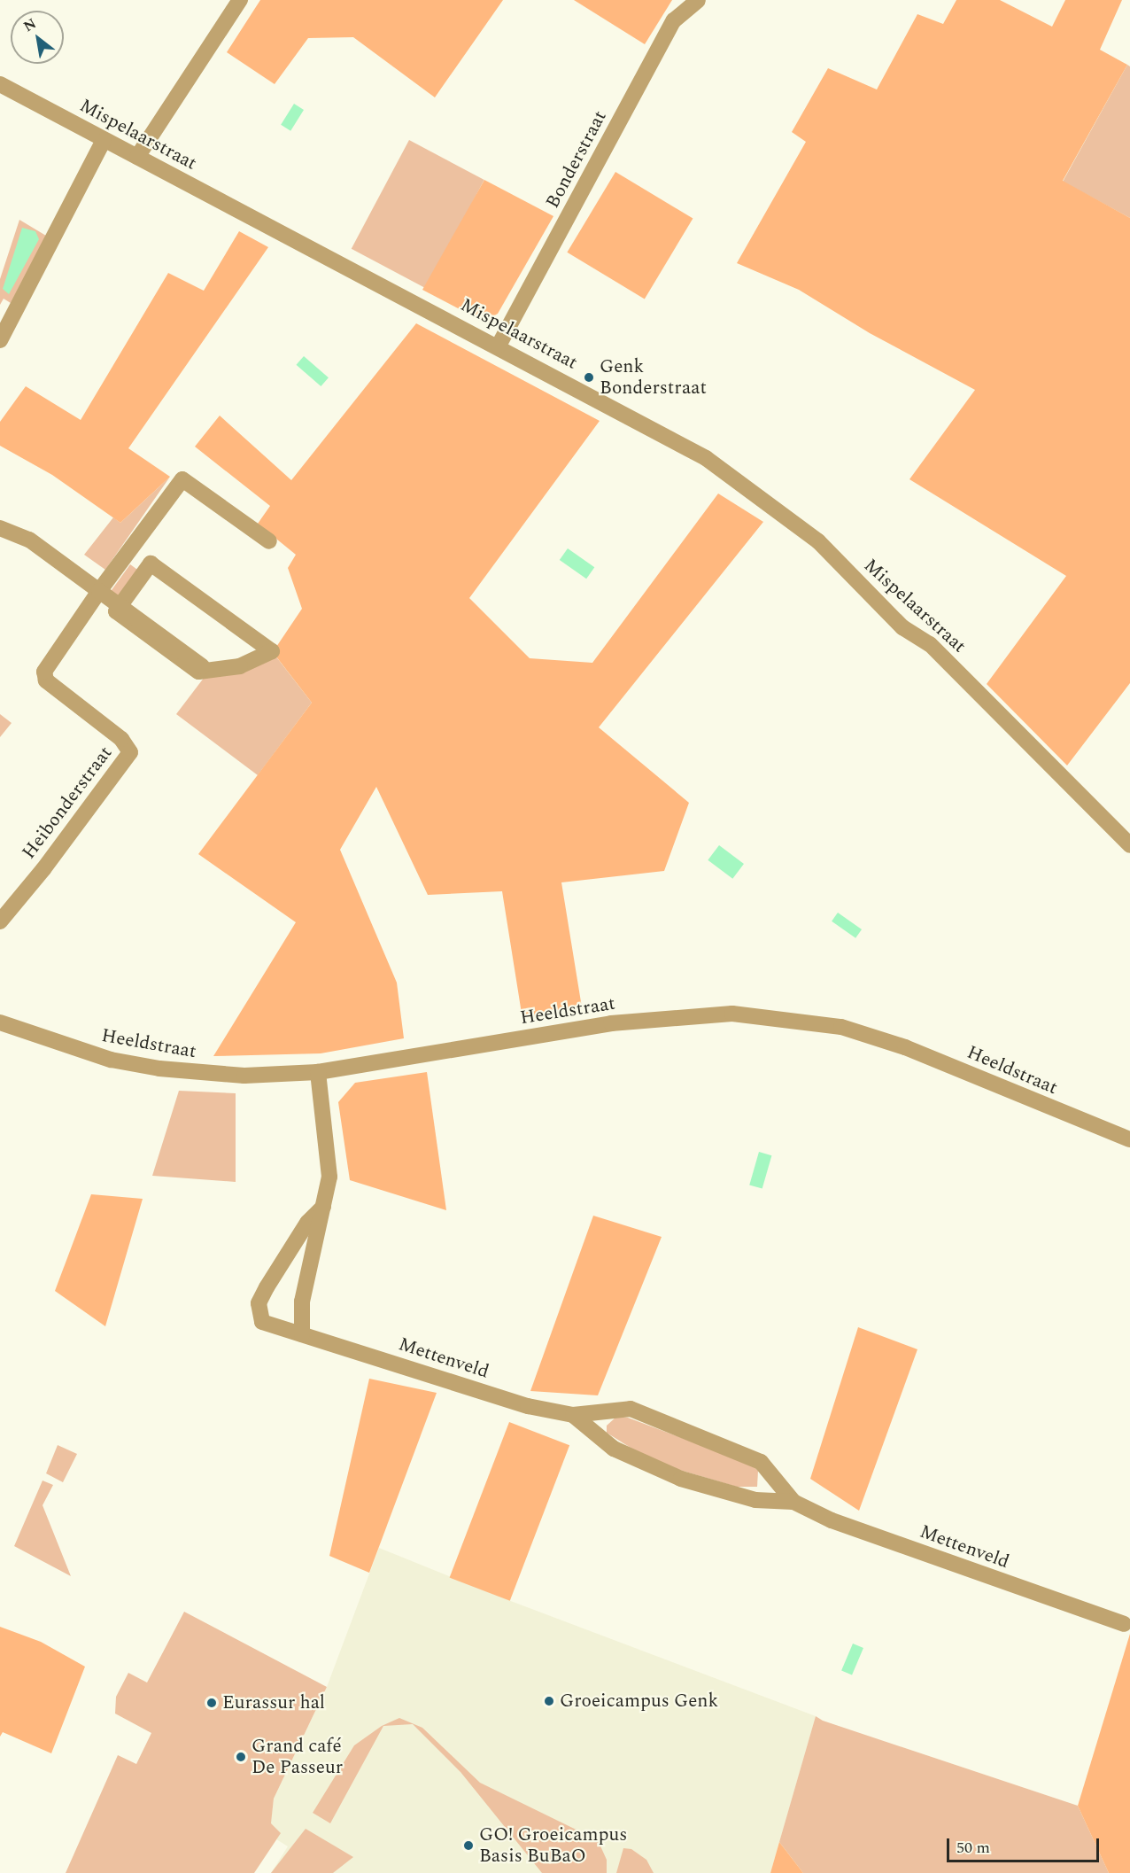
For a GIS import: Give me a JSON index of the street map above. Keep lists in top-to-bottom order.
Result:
{
  "streets": {
    "street": [
      "Mispelaarstraat",
      "Bonderstraat",
      "Heibonderstraat",
      "Heeldstraat",
      "Mettenveld"
    ]
  },
  "crossings": [
    ["Mispelaarstraat", "Bonderstraat"]
  ],
  "places": [
    "Genk Bonderstraat",
    "Groeicampus Genk",
    "Eurassur hal",
    "Grand café De Passeur",
    "GO! Groeicampus Basis BuBaO"
  ],
  "scale_bar": "50 m",
  "north": "top left"
}
